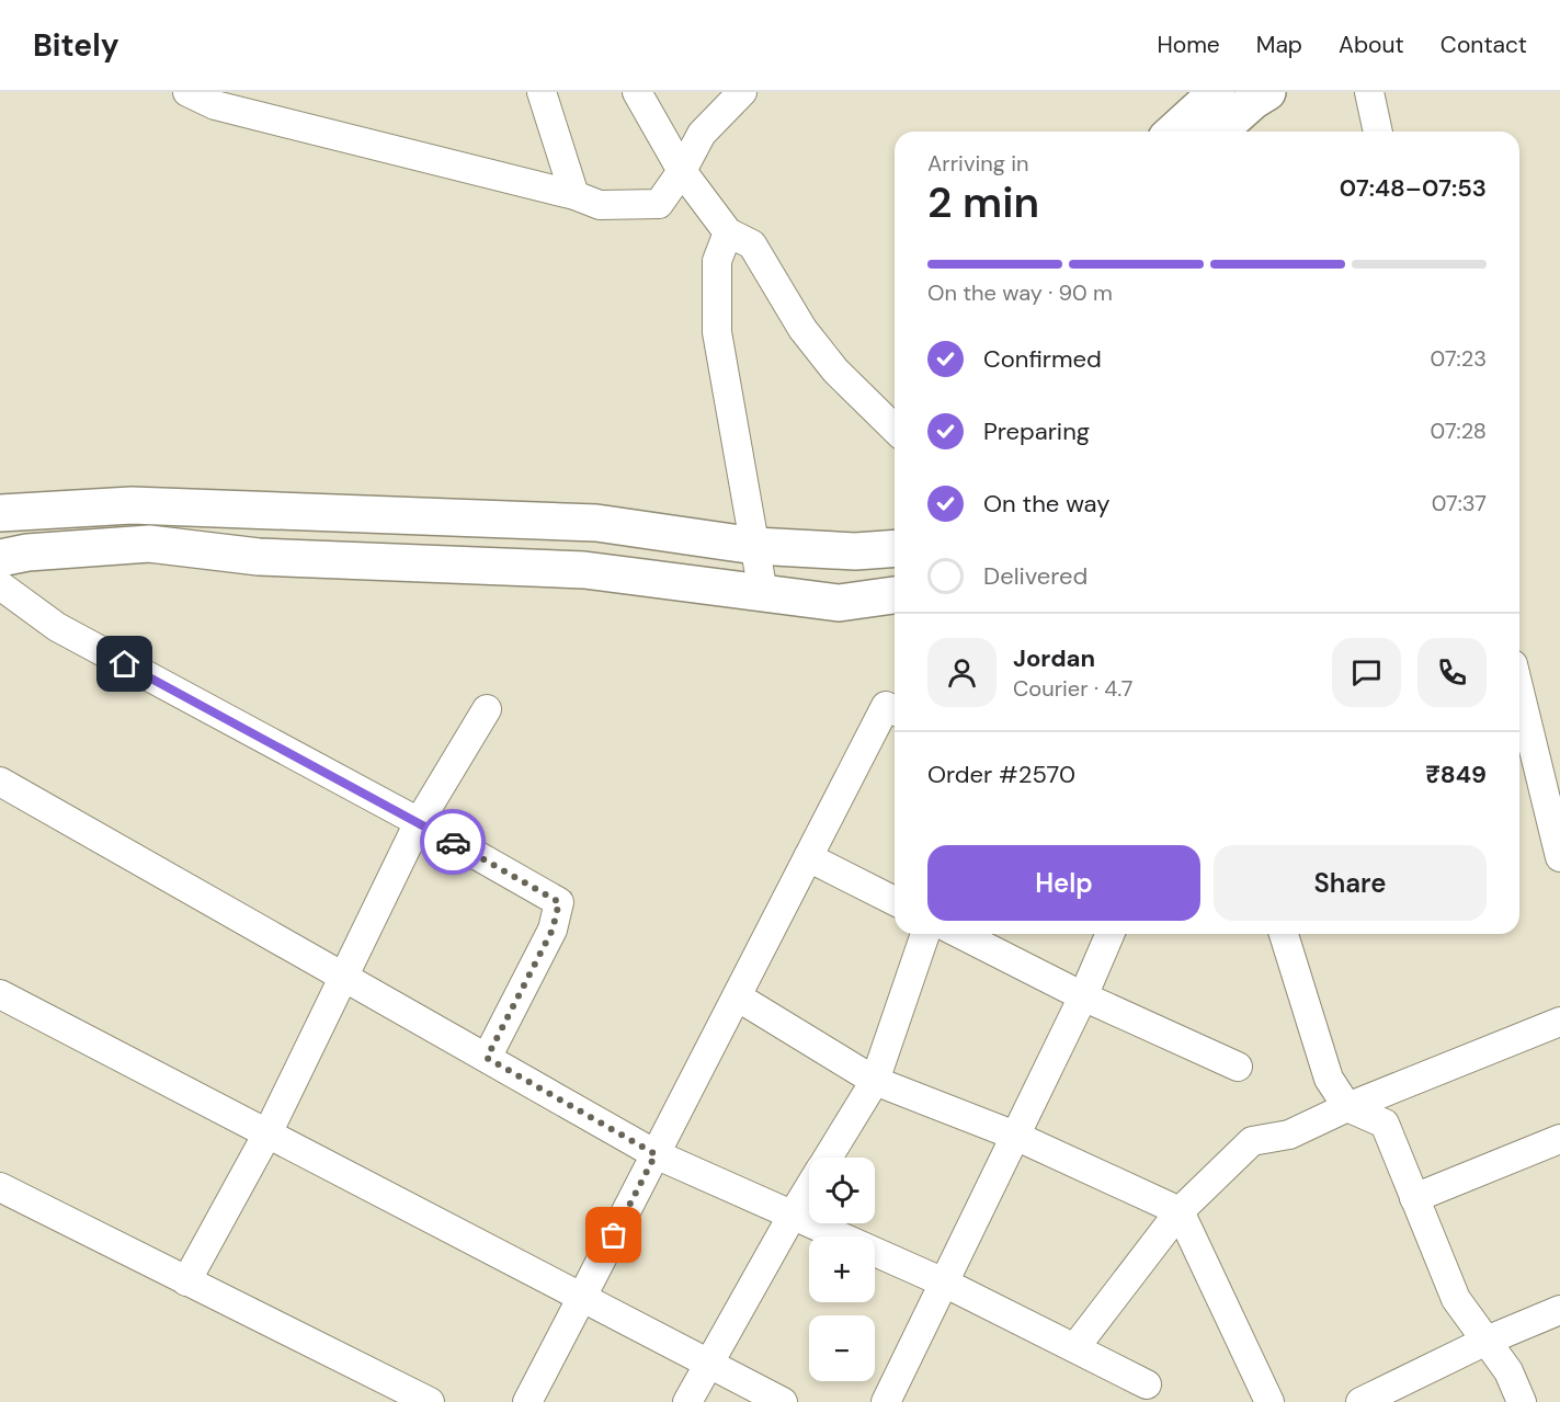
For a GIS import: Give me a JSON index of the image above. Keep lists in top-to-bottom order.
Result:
{
  "page": {
    "header": "Bitely",
    "nav": [
      "Home",
      "Map",
      "About",
      "Contact"
    ],
    "heading": ["2 min", "Arriving in", "07:48–07:53"],
    "panel": [
      "Jordan",
      "Courier · 4.7",
      "Order #2570",
      "₹849"
    ],
    "bar": "On the way · 90 m",
    "list": [
      ["Confirmed", "07:23"],
      ["Preparing", "07:28"],
      ["On the way", "07:37"],
      "Delivered"
    ],
    "buttons": ["Help", "Share"],
    "map_buttons": ["+", "−"]
  }
}
